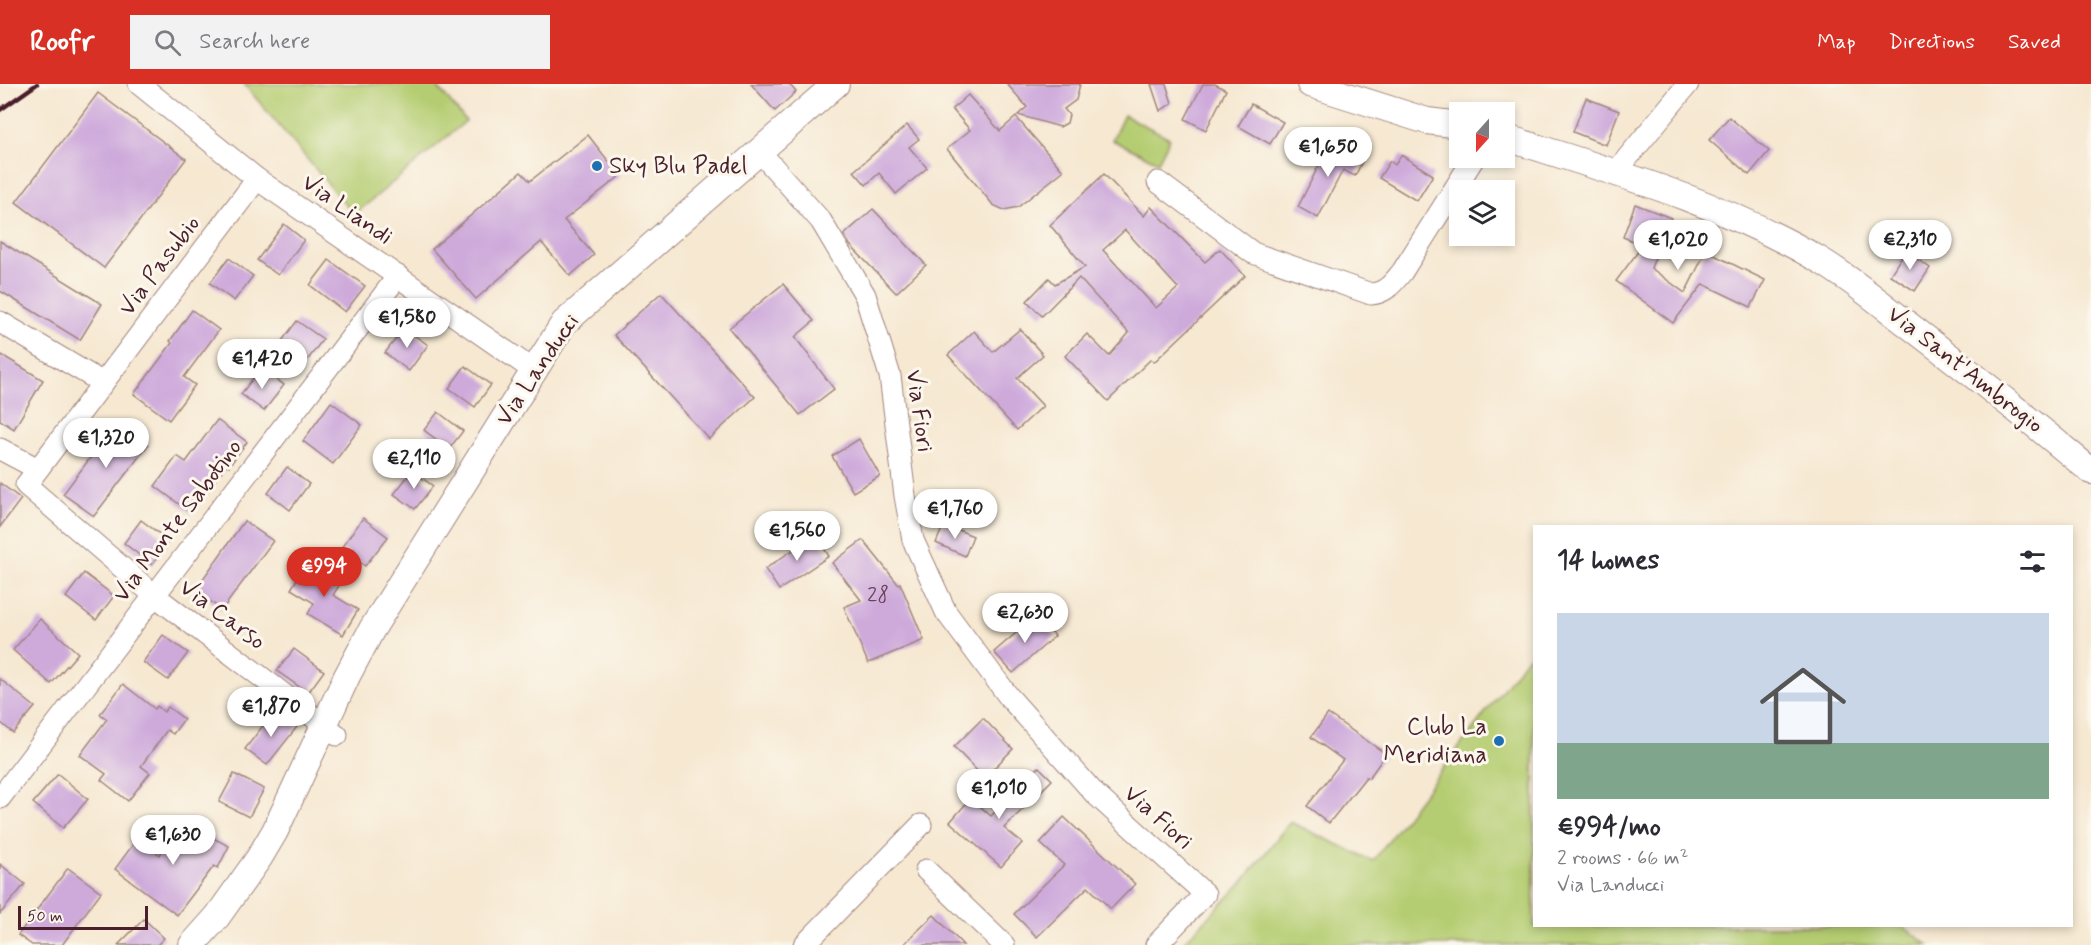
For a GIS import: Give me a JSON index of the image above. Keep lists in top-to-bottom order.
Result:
{
  "streets": {
    "street": [
      "Via Liandi",
      "Via Pasubio",
      "Via Landucci",
      "Via Sant'Ambrogio",
      "Via Fiori",
      "Via Monte Sabotino",
      "Via Carso"
    ]
  },
  "crossings": [
    ["Via Liandi", "Via Pasubio"],
    ["Via Liandi", "Via Landucci"],
    ["Via Liandi", "Via Monte Sabotino"],
    ["Via Pasubio", "Via Carso"],
    ["Via Landucci", "Via Fiori"],
    ["Via Landucci", "Via Carso"],
    ["Via Monte Sabotino", "Via Carso"]
  ],
  "places": ["Sky Blu Padel", "Club La Meridiana"],
  "house_numbers": ["28"],
  "scale_bar": "50 m",
  "north": "bottom",
  "page": {
    "header": "Roofr",
    "search": "Search here",
    "nav": ["Map", "Directions", "Saved"],
    "price": [
      "€1,650",
      "€1,020",
      "€2,310",
      "€1,580",
      "€1,420",
      "€1,320",
      "€2,110",
      "€1,760",
      "€1,560",
      "€994",
      "€2,630",
      "€1,870",
      "€1,010",
      "€1,630"
    ],
    "heading": "14 homes",
    "list": [
      {
        "name": "€994/mo",
        "note": "2 rooms · 66 m² · Via Landucci"
      }
    ],
    "scale": "50 m"
  }
}
